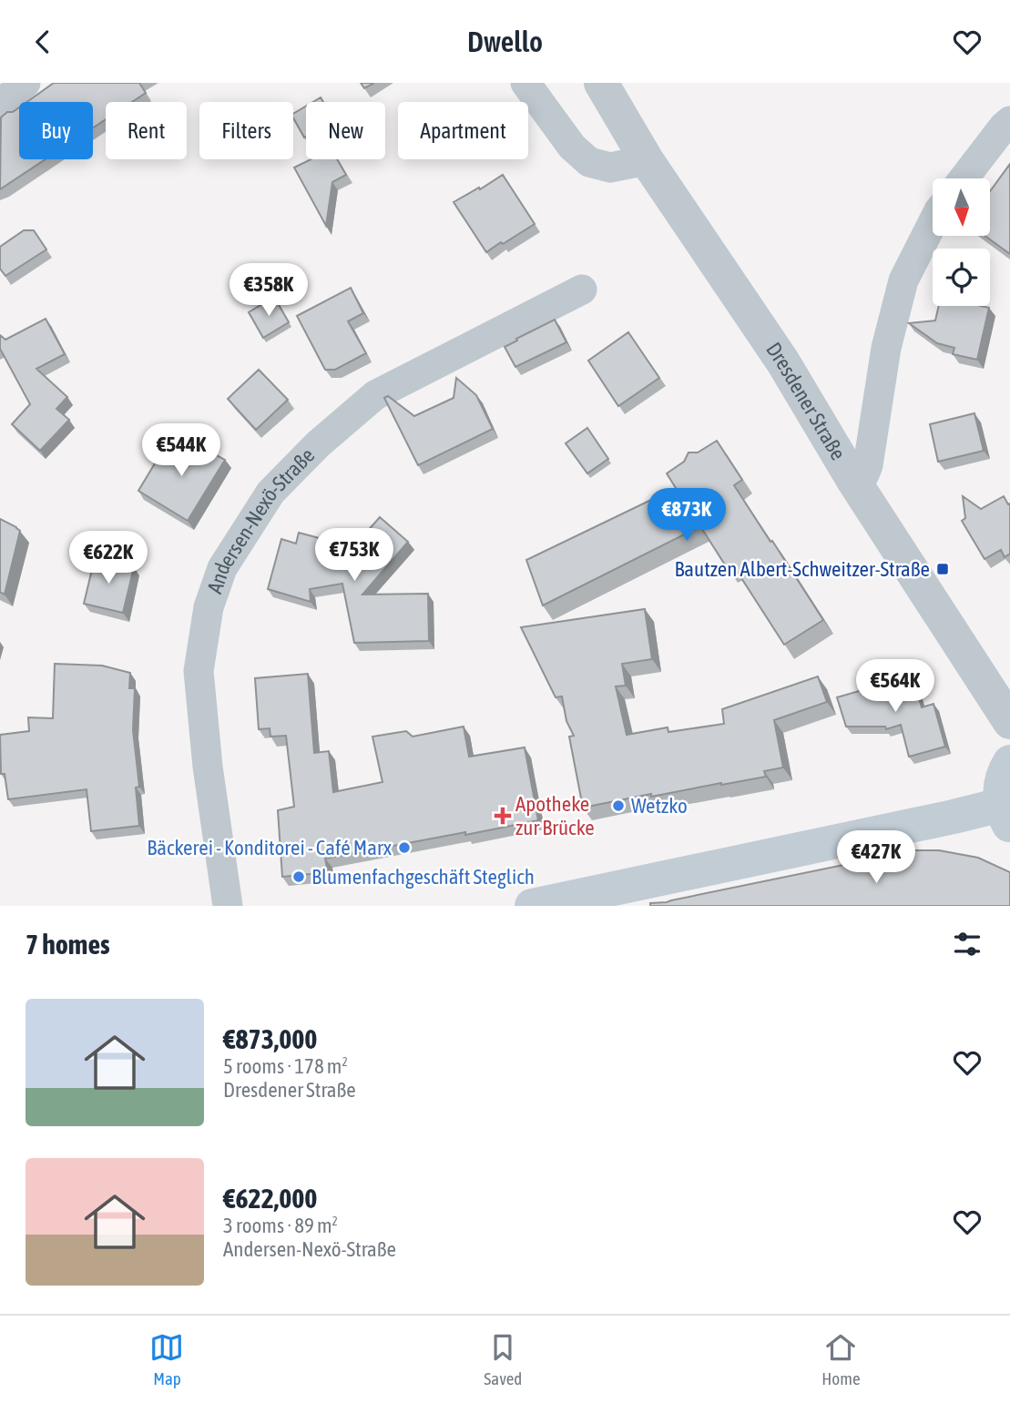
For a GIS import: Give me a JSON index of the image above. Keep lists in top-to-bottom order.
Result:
{
  "streets": {
    "street": ["Dresdener Straße", "Andersen-Nexö-Straße"]
  },
  "places": {
    "transit": ["Bautzen Albert-Schweitzer-Straße"],
    "other": ["Wetzko", "Bäckerei - Konditorei - Café Marx", "Blumenfachgeschäft Steglich"],
    "health": ["Apotheke zur Brücke"]
  },
  "north": "bottom",
  "page": {
    "header": "Dwello",
    "chip": [
      "Buy",
      "Rent",
      "Filters",
      "New",
      "Apartment"
    ],
    "price": [
      "€358K",
      "€544K",
      "€873K",
      "€753K",
      "€622K",
      "€564K",
      "€427K"
    ],
    "heading": "7 homes",
    "list": [
      {
        "name": "€873,000",
        "note": "5 rooms · 178 m² · Dresdener Straße"
      },
      {
        "name": "€622,000",
        "note": "3 rooms · 89 m² · Andersen-Nexö-Straße"
      }
    ],
    "tabs": ["Map", "Saved", "Home"]
  }
}
